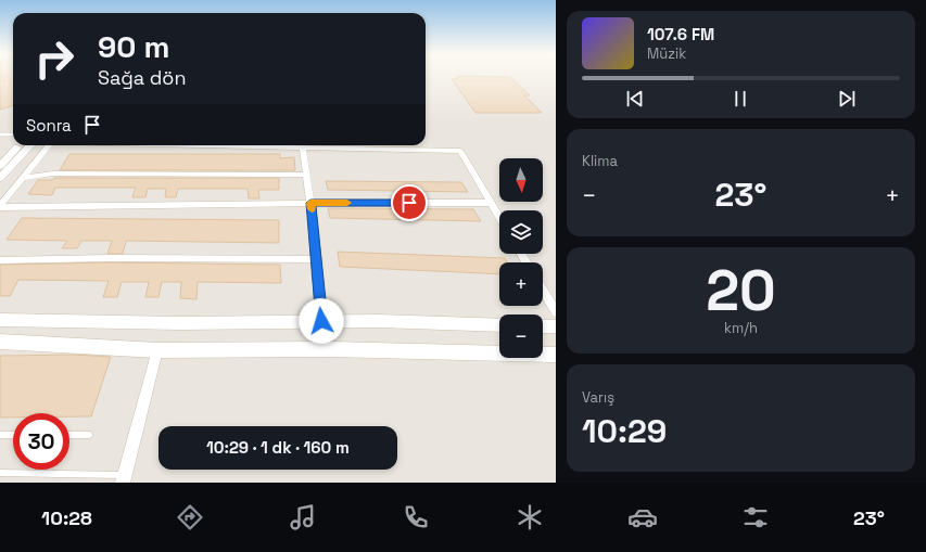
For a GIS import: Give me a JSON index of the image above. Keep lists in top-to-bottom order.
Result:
{
  "north": "bottom",
  "page": {
    "turn": ["90 m", "Sağa dön"],
    "song": ["107.6 FM", "Müzik"],
    "then": "Sonra",
    "tile": [
      "Klima",
      ["20", "km/h"],
      ["Varış", "10:29"]
    ],
    "map_buttons": ["+", "−"],
    "heat": ["−", "23°", "+"],
    "limit": "30",
    "trip": "10:29 · 1 dk · 160 m",
    "tabs": ["10:28", "23°"]
  }
}
